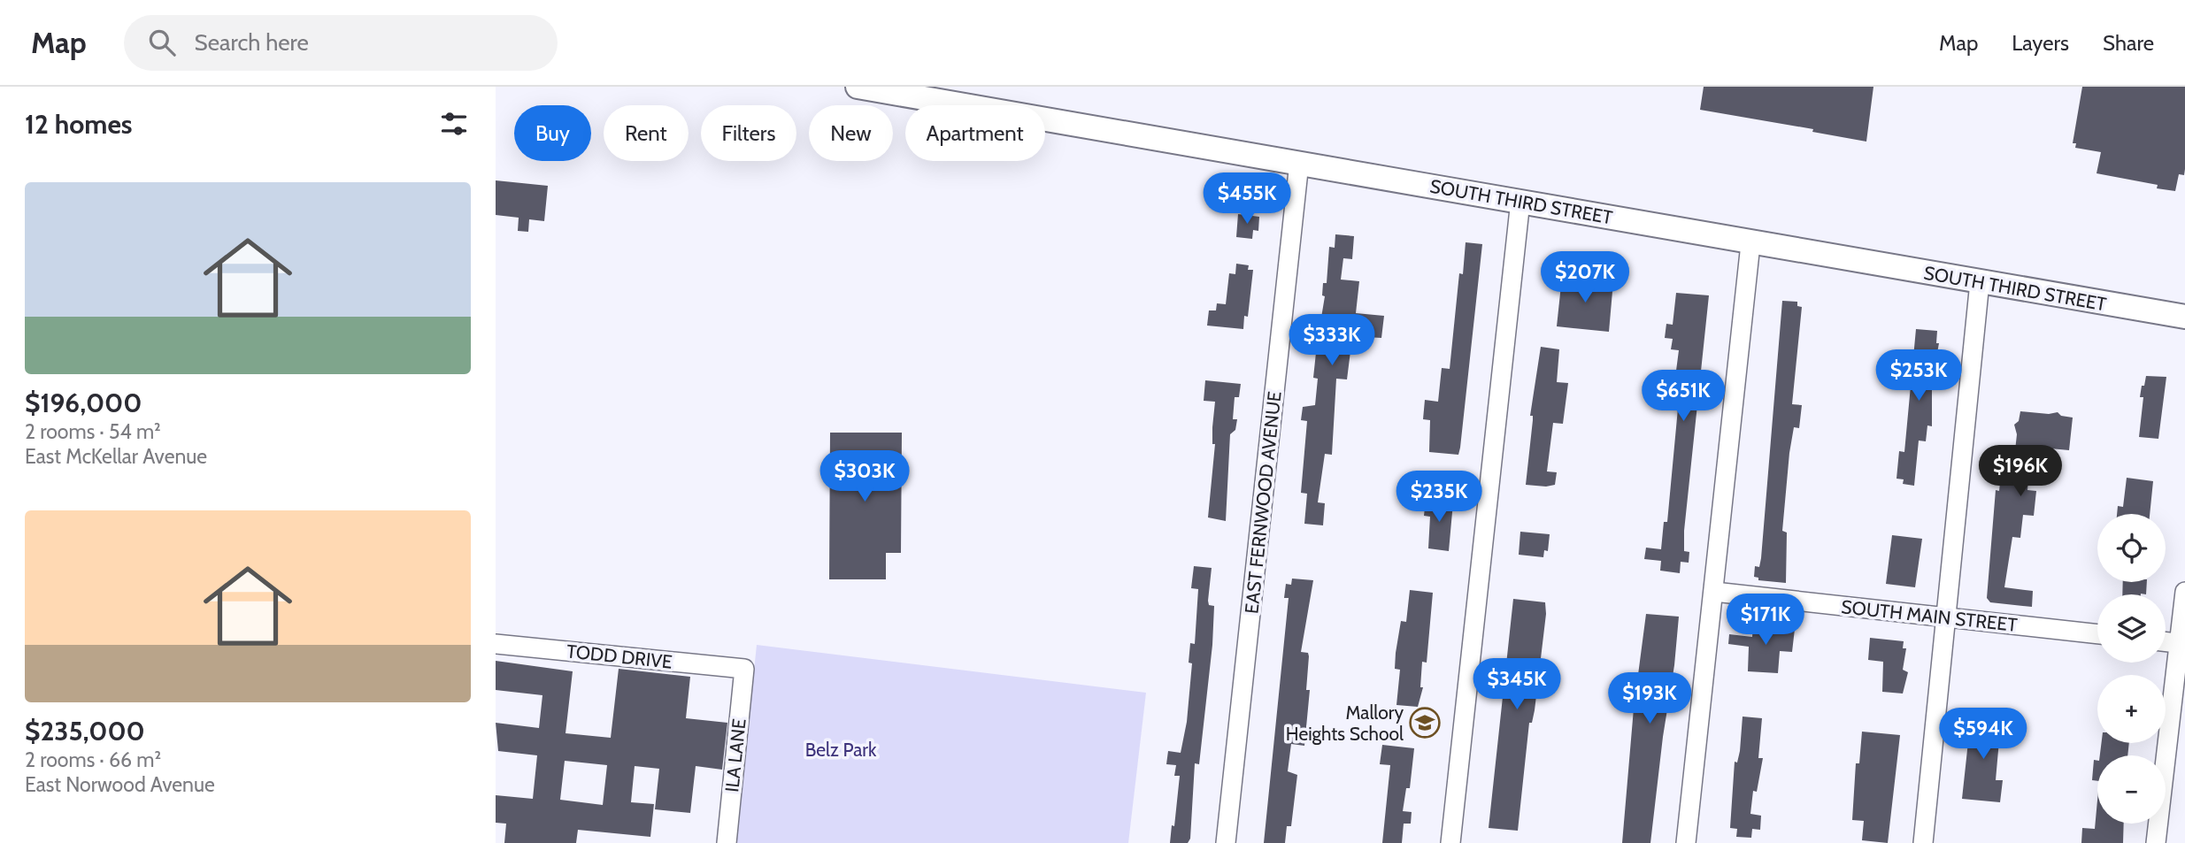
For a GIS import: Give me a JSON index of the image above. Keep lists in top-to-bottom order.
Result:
{
  "streets": {
    "main road": ["SOUTH THIRD STREET"],
    "street": [
      "EAST FERNWOOD AVENUE",
      "SOUTH MAIN STREET",
      "TODD DRIVE",
      "ILA LANE"
    ]
  },
  "crossings": [
    ["SOUTH THIRD STREET", "EAST FERNWOOD AVENUE"],
    ["TODD DRIVE", "ILA LANE"]
  ],
  "parks": ["Belz Park"],
  "places": {
    "school or university": ["Mallory Heights School"]
  },
  "page": {
    "header": "Map",
    "search": "Search here",
    "nav": ["Map", "Layers", "Share"],
    "heading": "12 homes",
    "chip": [
      "Buy",
      "Rent",
      "Filters",
      "New",
      "Apartment"
    ],
    "list": [
      {
        "name": "$196,000",
        "note": "2 rooms · 54 m² · East McKellar Avenue"
      },
      {
        "name": "$235,000",
        "note": "2 rooms · 66 m² · East Norwood Avenue"
      }
    ],
    "price": [
      "$455K",
      "$207K",
      "$333K",
      "$253K",
      "$651K",
      "$196K",
      "$303K",
      "$235K",
      "$171K",
      "$345K",
      "$193K",
      "$594K"
    ],
    "map_buttons": ["+", "−"]
  }
}
